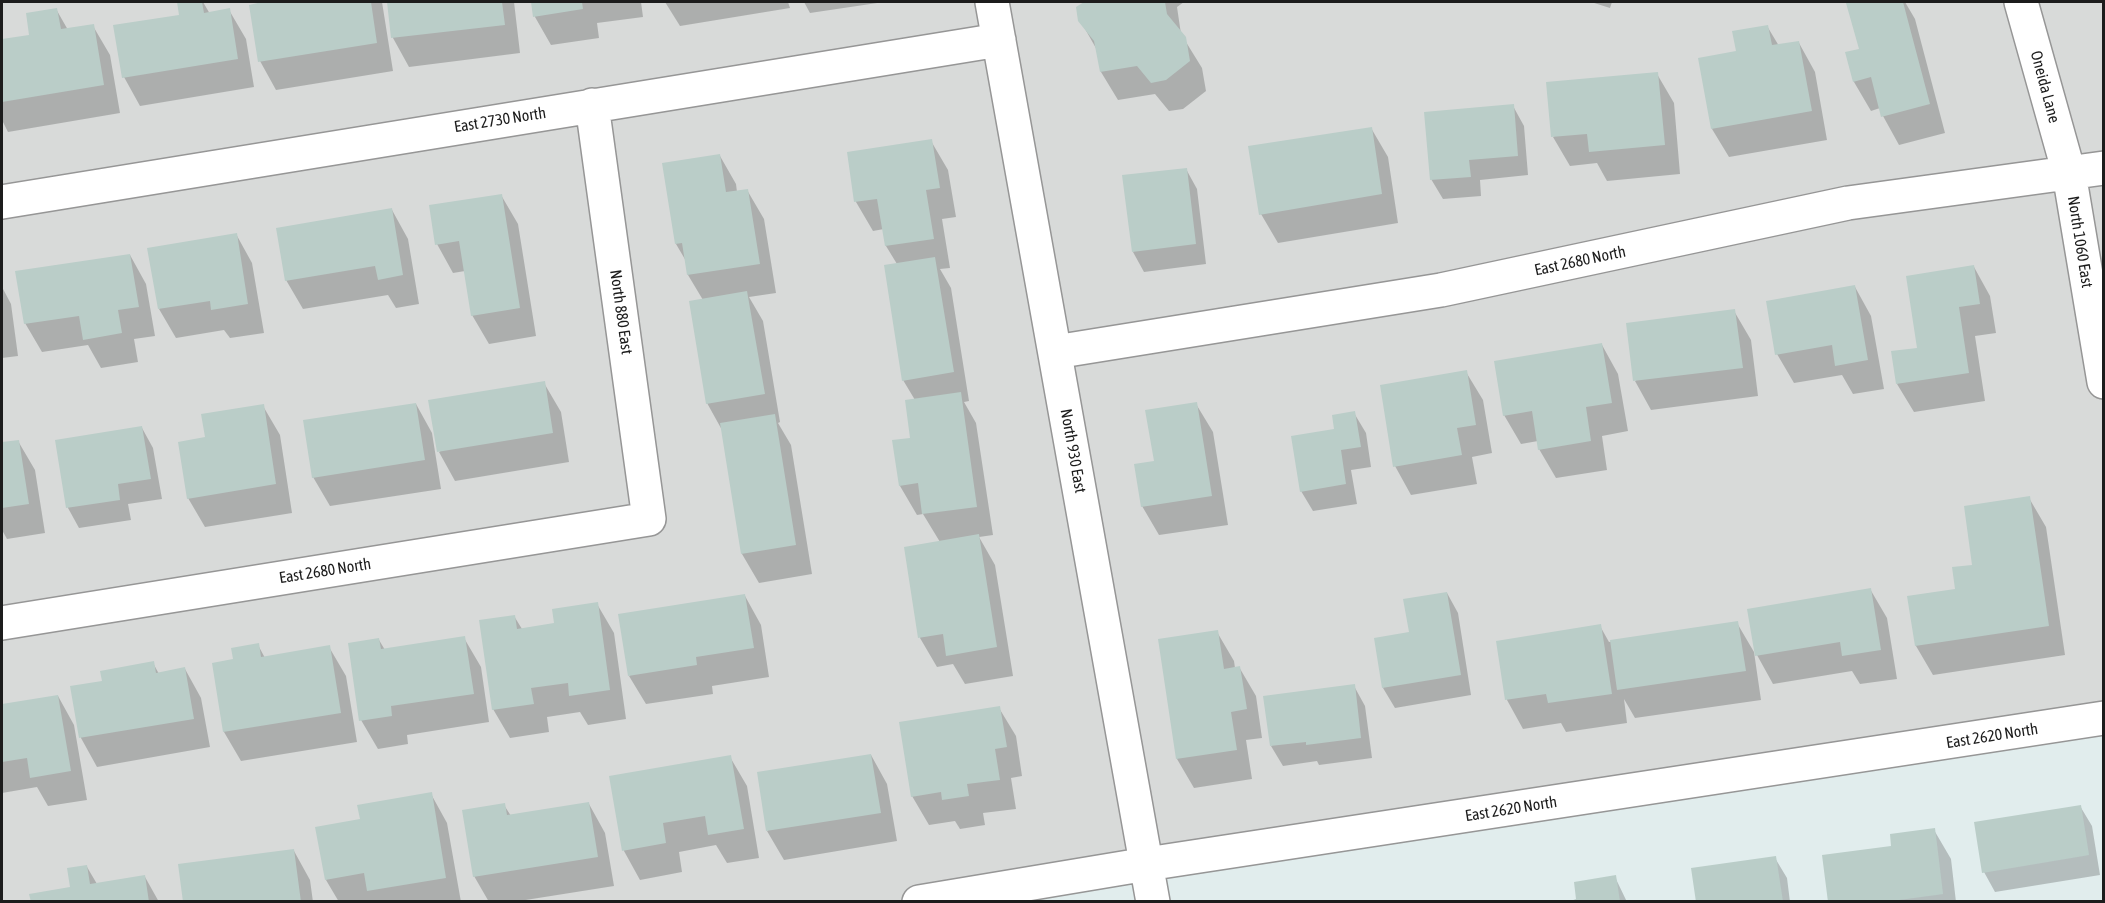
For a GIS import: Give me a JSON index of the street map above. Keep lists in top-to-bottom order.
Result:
{
  "streets": {
    "street": [
      "Oneida Lane",
      "East 2730 North",
      "North 1060 East",
      "East 2680 North",
      "North 880 East",
      "North 930 East",
      "East 2620 North"
    ]
  },
  "crossings": [
    ["Oneida Lane", "North 1060 East"],
    ["Oneida Lane", "East 2680 North"],
    ["East 2730 North", "North 880 East"],
    ["East 2730 North", "North 930 East"],
    ["North 1060 East", "East 2680 North"],
    ["East 2680 North", "North 880 East"],
    ["East 2680 North", "North 930 East"],
    ["North 930 East", "East 2620 North"]
  ]
}
